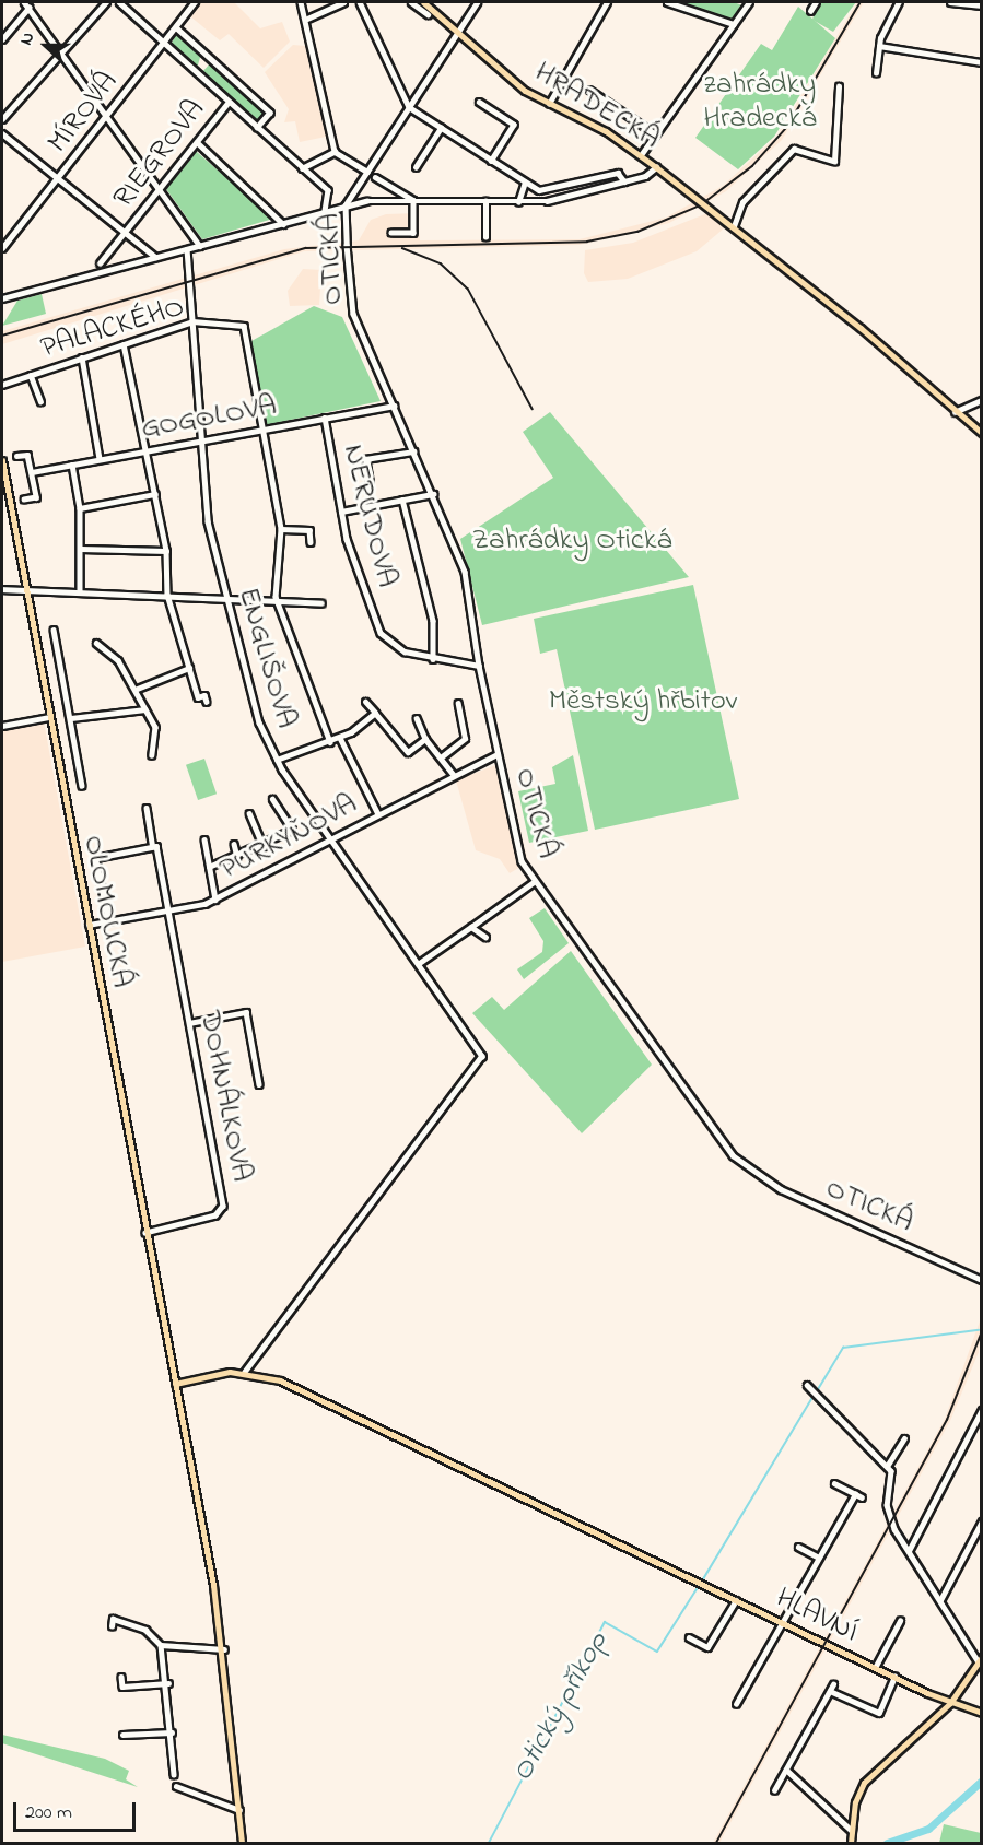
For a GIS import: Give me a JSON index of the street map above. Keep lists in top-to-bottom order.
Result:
{
  "streets": {
    "main road": ["HRADECKÁ", "OLOMOUCKÁ", "HLAVNÍ"],
    "street": [
      "MÍROVÁ",
      "RIEGROVA",
      "OTICKÁ",
      "PALACKÉHO",
      "GOGOLOVA",
      "NERUDOVA",
      "ENGLIŠOVA",
      "PURKYŇOVA",
      "DOHNÁLKOVA"
    ]
  },
  "crossings": [
    ["HRADECKÁ", "OTICKÁ"],
    ["OTICKÁ", "GOGOLOVA"],
    ["OTICKÁ", "NERUDOVA"],
    ["OTICKÁ", "PURKYŇOVA"],
    ["PALACKÉHO", "GOGOLOVA"],
    ["PALACKÉHO", "ENGLIŠOVA"],
    ["GOGOLOVA", "NERUDOVA"],
    ["GOGOLOVA", "ENGLIŠOVA"],
    ["ENGLIŠOVA", "PURKYŇOVA"],
    ["ENGLIŠOVA", "HLAVNÍ"],
    ["PURKYŇOVA", "OLOMOUCKÁ"],
    ["PURKYŇOVA", "DOHNÁLKOVA"],
    ["OLOMOUCKÁ", "DOHNÁLKOVA"]
  ],
  "water": ["Otický příkop"],
  "parks": ["zahrádky Hradecká", "Zahrádky Otická", "Městský hřbitov"],
  "scale_bar": "200 m",
  "north": "left"
}
